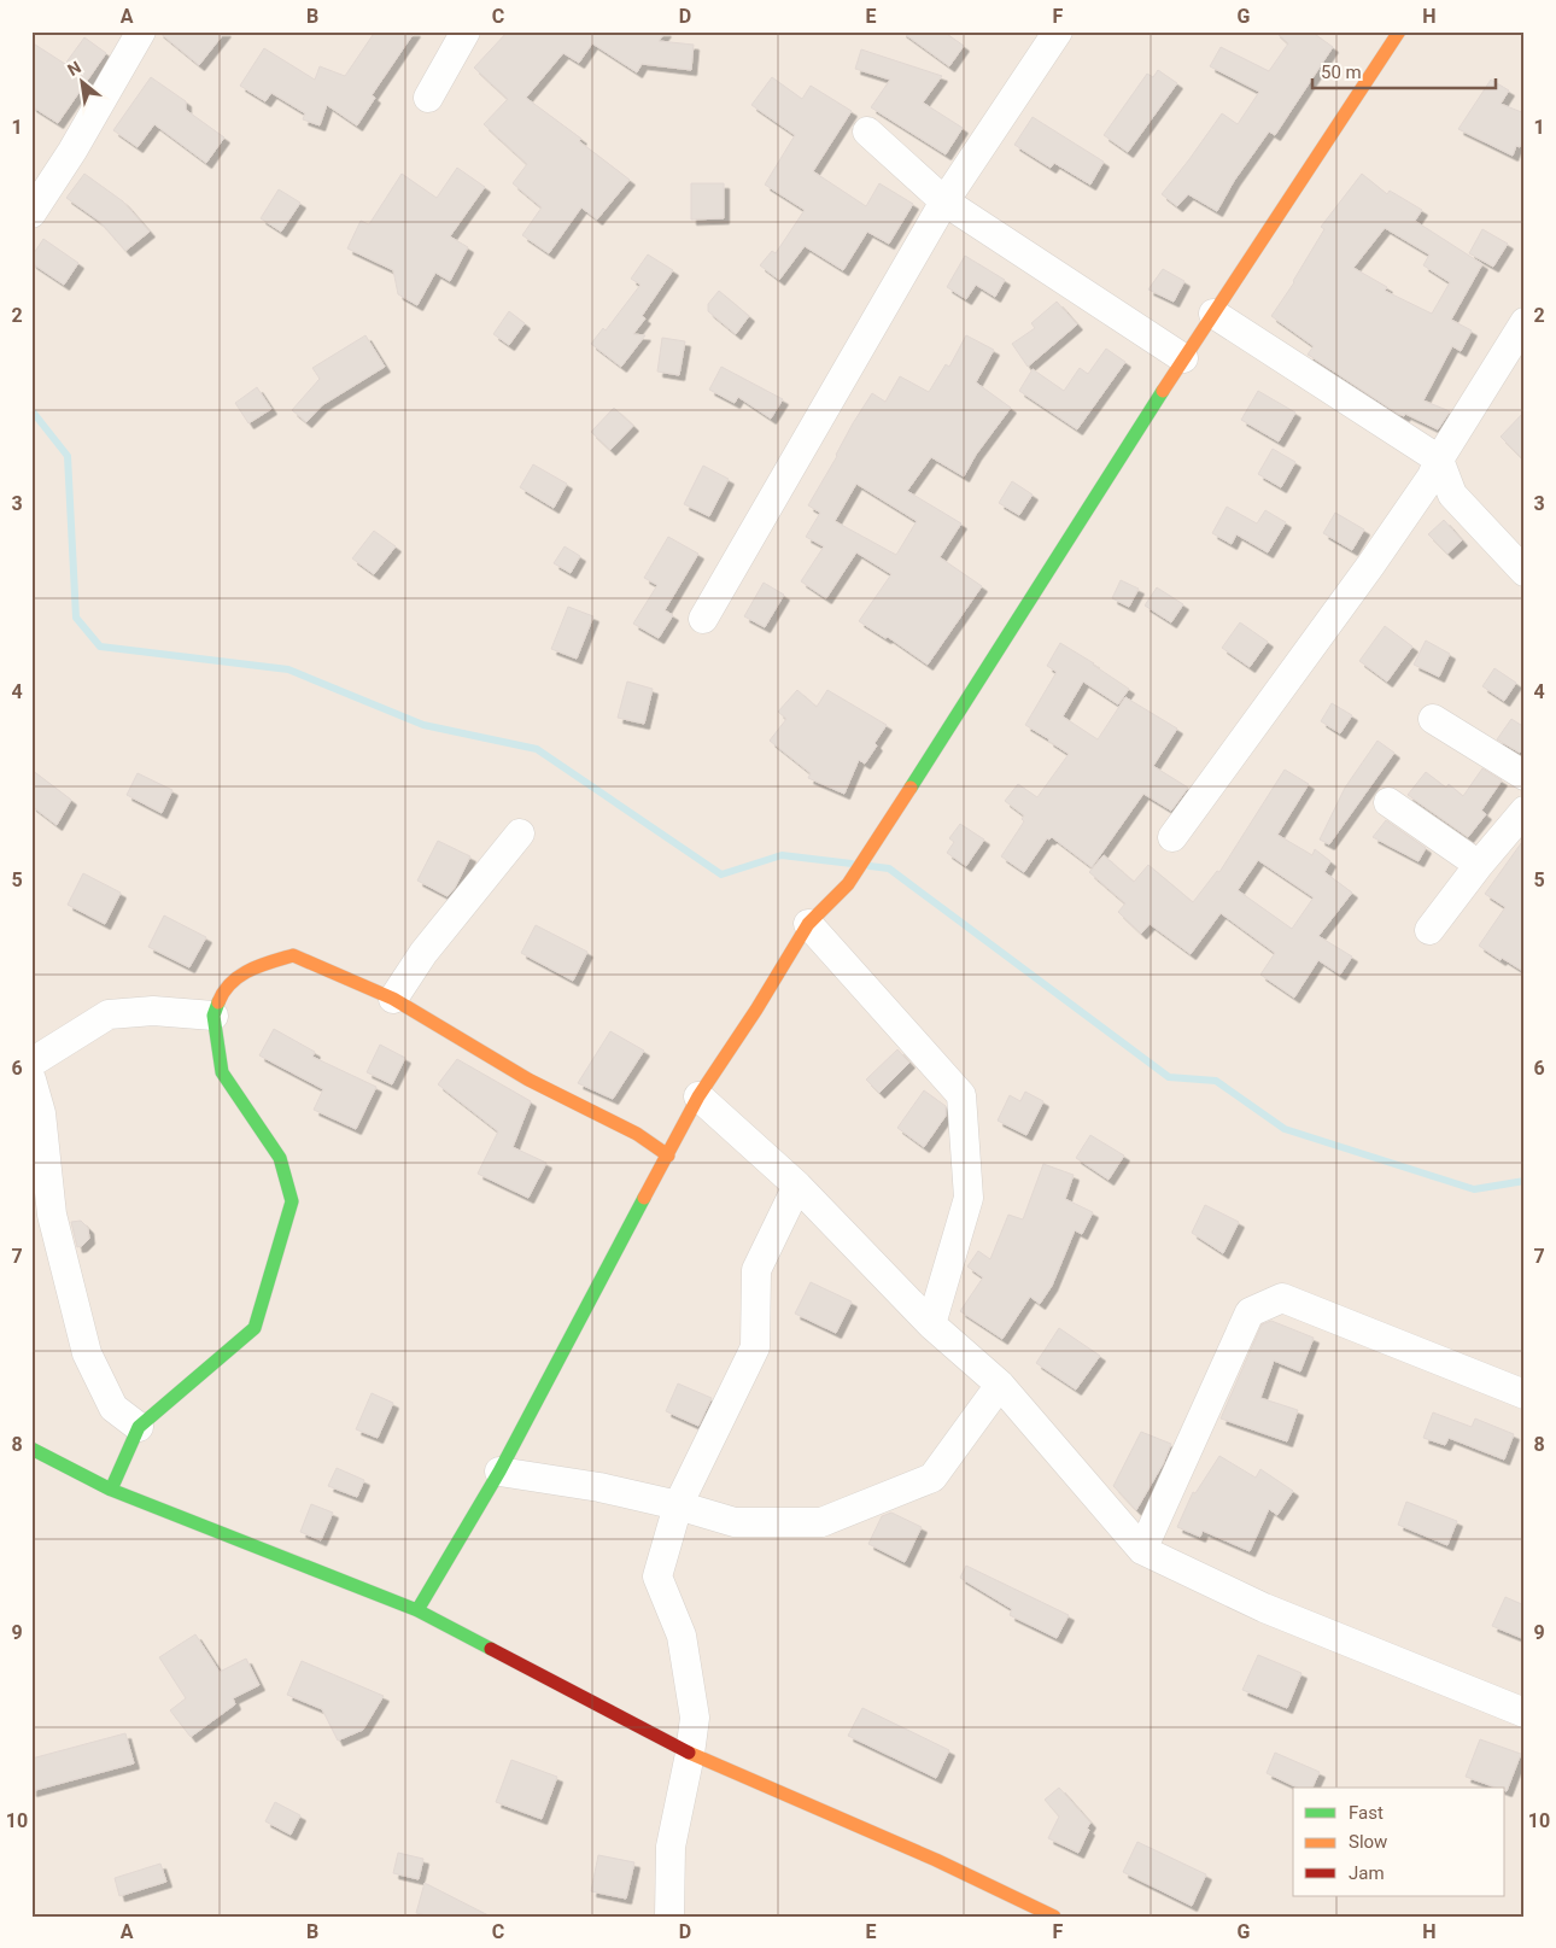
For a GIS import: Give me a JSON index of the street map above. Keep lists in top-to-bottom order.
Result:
{
  "legend": ["Fast", "Slow", "Jam"],
  "scale_bar": "50 m",
  "north": "top left",
  "grid": {
    "columns": [
      "A",
      "B",
      "C",
      "D",
      "E",
      "F",
      "G",
      "H"
    ],
    "rows": [
      "1",
      "2",
      "3",
      "4",
      "5",
      "6",
      "7",
      "8",
      "9",
      "10"
    ]
  }
}
